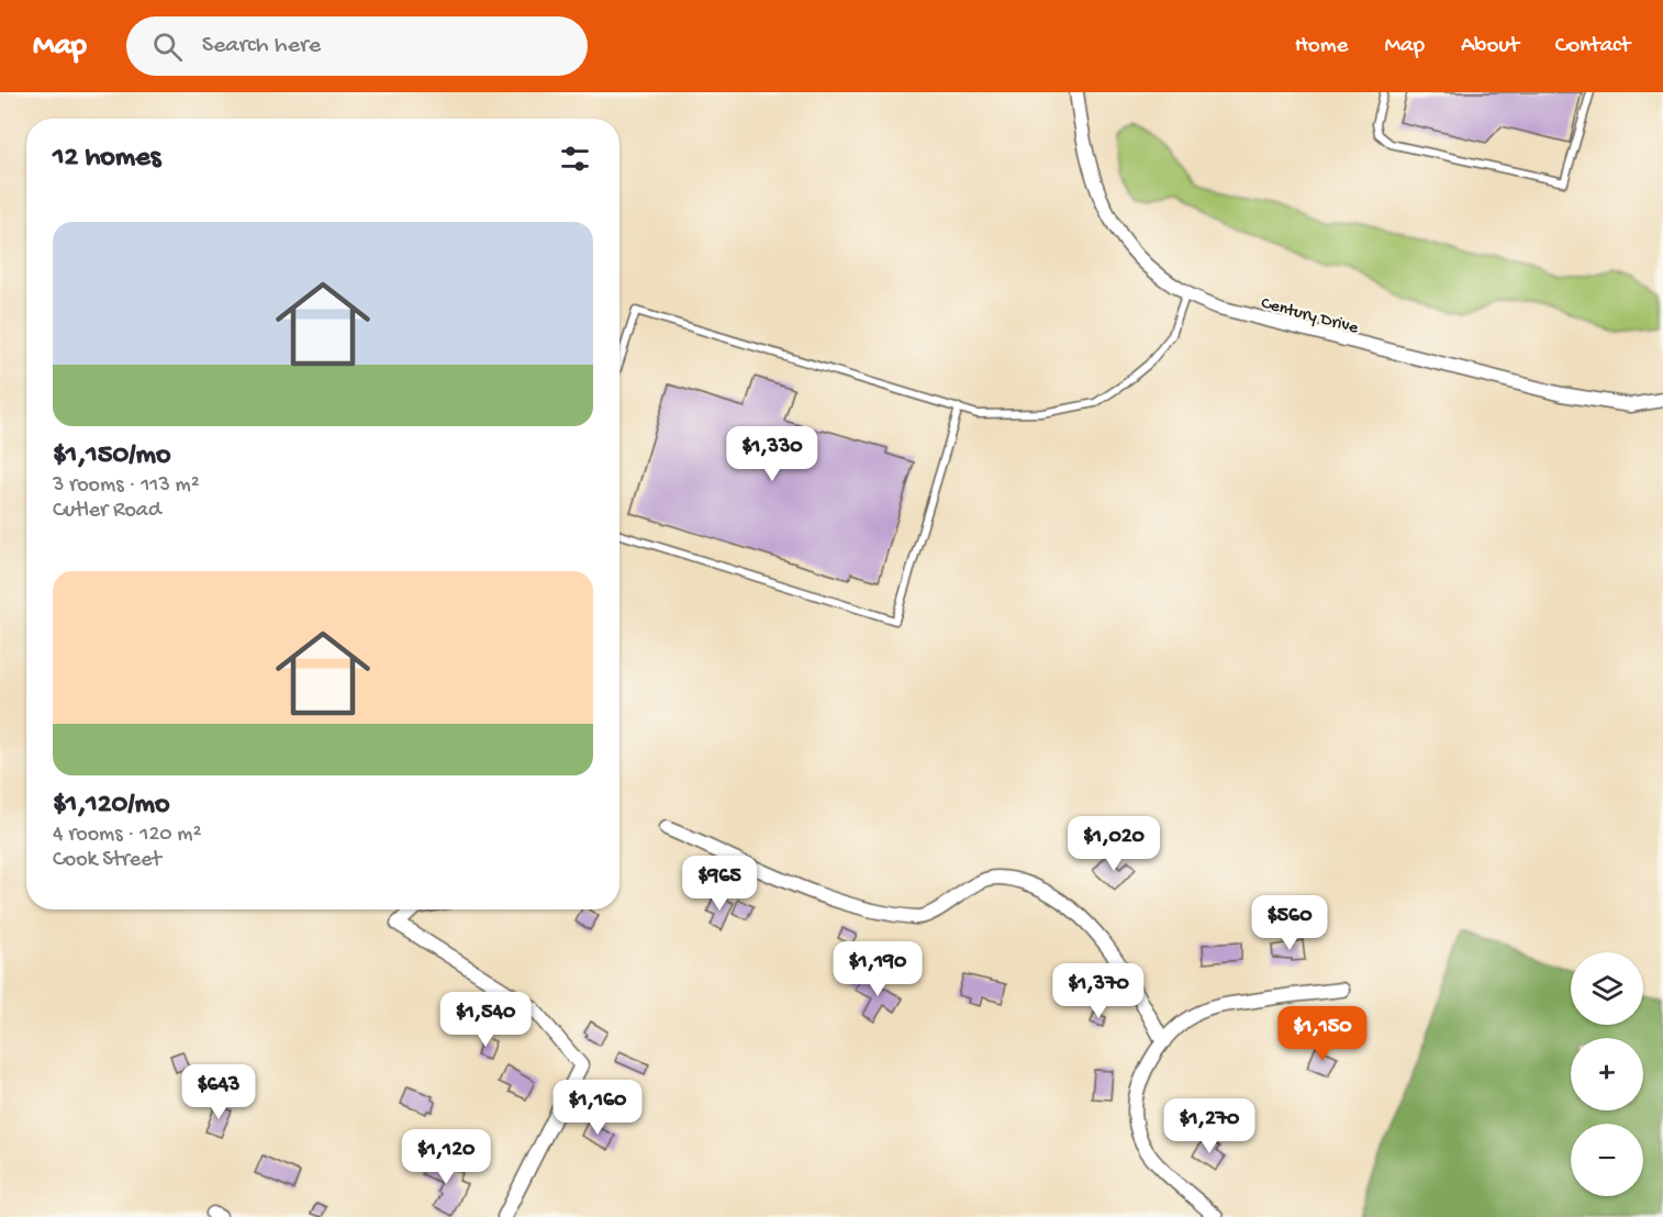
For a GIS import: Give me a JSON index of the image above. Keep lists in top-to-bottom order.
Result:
{
  "streets": {
    "street": ["Century Drive"]
  },
  "page": {
    "header": "Map",
    "search": "Search here",
    "nav": [
      "Home",
      "Map",
      "About",
      "Contact"
    ],
    "heading": "12 homes",
    "list": [
      {
        "name": "$1,150/mo",
        "note": "3 rooms · 113 m² · Cutler Road"
      },
      {
        "name": "$1,120/mo",
        "note": "4 rooms · 120 m² · Cook Street"
      }
    ],
    "price": [
      "$1,330",
      "$1,020",
      "$965",
      "$560",
      "$1,190",
      "$1,370",
      "$1,540",
      "$1,150",
      "$643",
      "$1,160",
      "$1,270",
      "$1,120"
    ],
    "map_buttons": ["+", "−"]
  }
}
